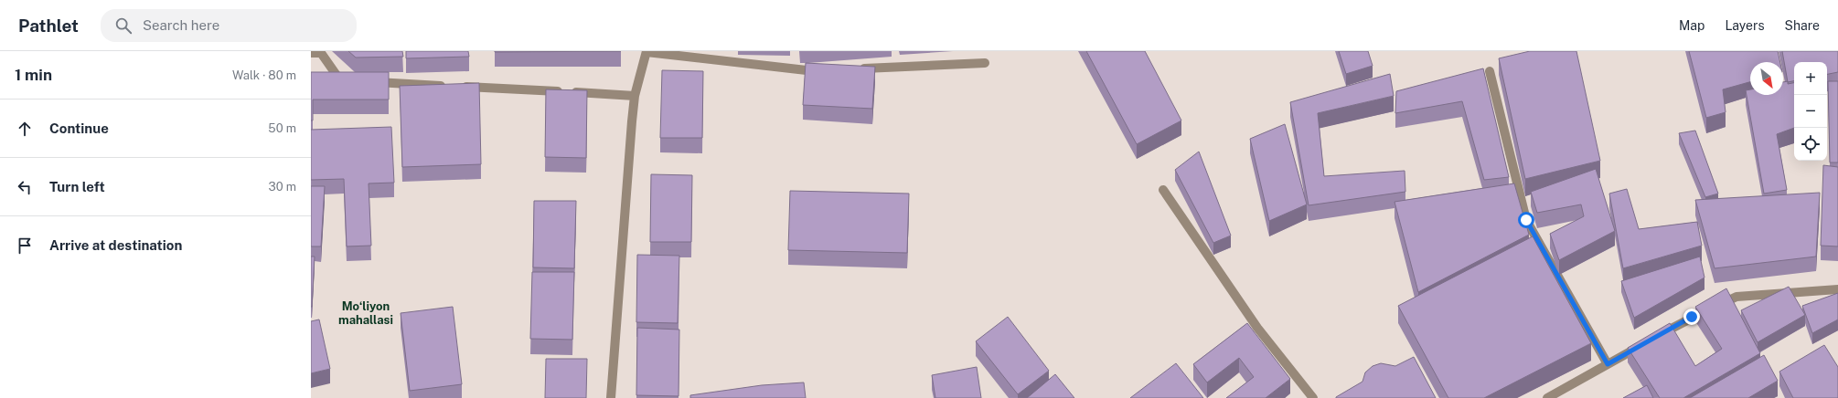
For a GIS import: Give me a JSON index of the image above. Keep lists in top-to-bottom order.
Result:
{
  "districts": ["Moʻliyon mahallasi"],
  "north": "bottom right",
  "page": {
    "header": "Pathlet",
    "search": "Search here",
    "nav": ["Map", "Layers", "Share"],
    "heading": ["1 min", "Walk · 80 m"],
    "map_buttons": ["+", "−"],
    "list": [
      ["Continue", "50 m"],
      ["Turn left", "30 m"],
      "Arrive at destination"
    ]
  }
}
